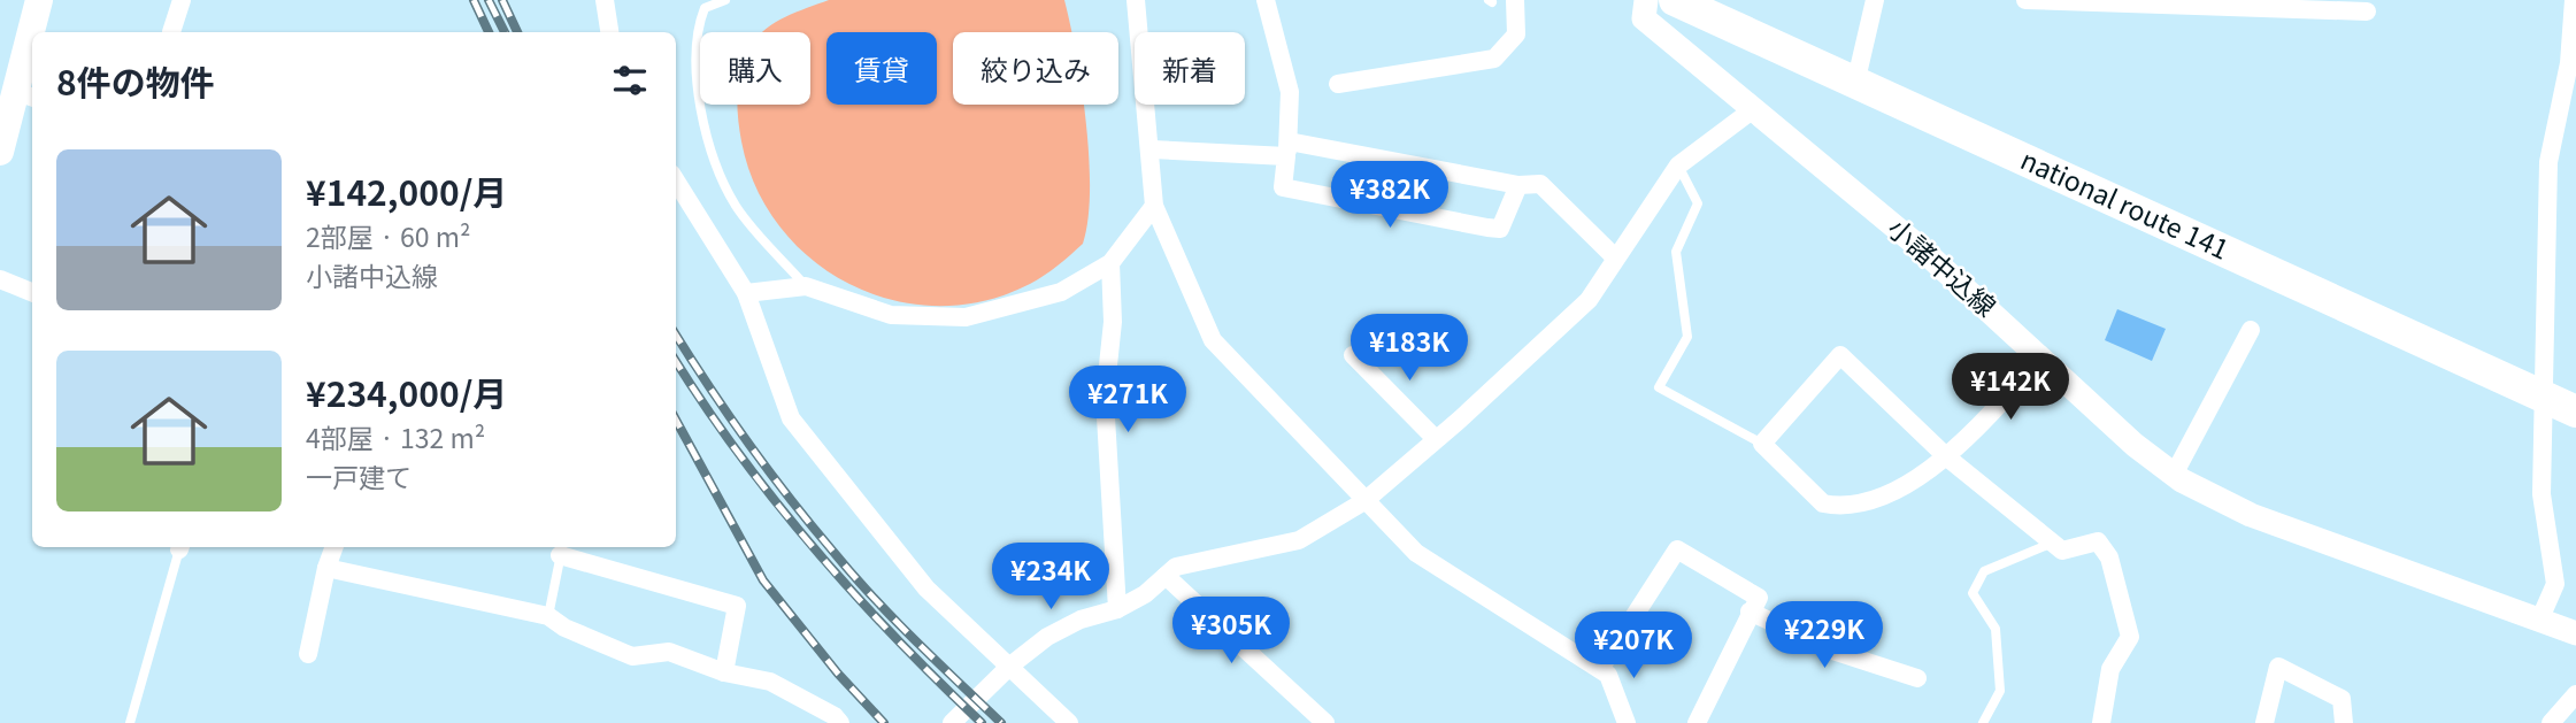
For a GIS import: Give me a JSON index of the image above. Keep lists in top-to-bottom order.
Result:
{
  "streets": {
    "highway": ["national route 141"],
    "main road": ["小諸中込線"]
  },
  "page": {
    "chip": [
      "購入",
      "賃貸",
      "絞り込み",
      "新着"
    ],
    "heading": "8件の物件",
    "list": [
      {
        "name": "¥142,000/月",
        "note": "2部屋 · 60 m² · 小諸中込線"
      },
      {
        "name": "¥234,000/月",
        "note": "4部屋 · 132 m² · 一戸建て"
      }
    ],
    "price": [
      "¥382K",
      "¥183K",
      "¥142K",
      "¥271K",
      "¥234K",
      "¥305K",
      "¥229K",
      "¥207K"
    ]
  }
}
